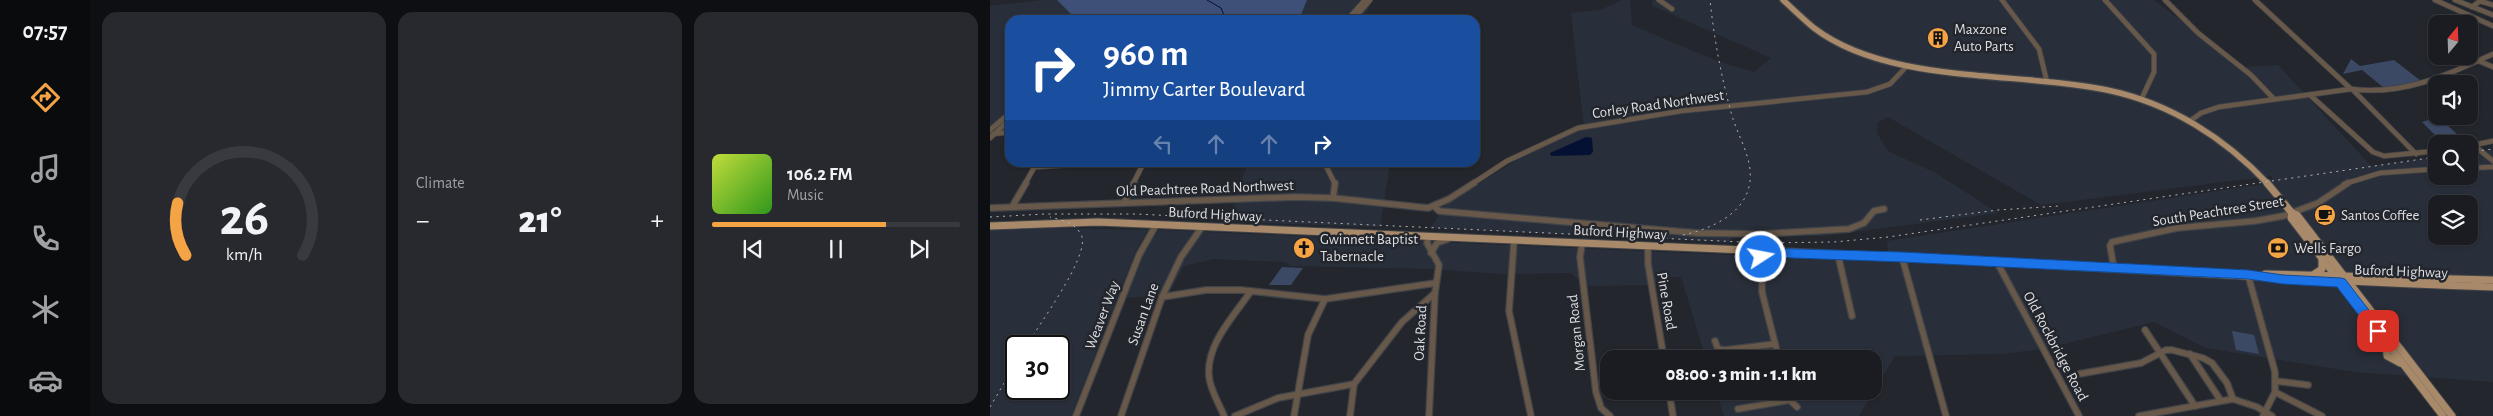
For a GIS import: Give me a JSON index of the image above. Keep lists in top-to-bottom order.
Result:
{
  "streets": {
    "main road": ["Buford Highway"],
    "street": [
      "Corley Road Northwest",
      "Old Peachtree Road Northwest",
      "South Peachtree Street",
      "Pine Road",
      "Susan Lane",
      "Weaver Way",
      "Oak Road",
      "Morgan Road",
      "Old Rockbridge Road"
    ]
  },
  "crossings": [
    ["Corley Road Northwest", "Old Peachtree Road Northwest"],
    ["South Peachtree Street", "Buford Highway"],
    ["Buford Highway", "Pine Road"],
    ["Buford Highway", "Susan Lane"],
    ["Buford Highway", "Weaver Way"],
    ["Buford Highway", "Oak Road"],
    ["Buford Highway", "Morgan Road"],
    ["Buford Highway", "Old Rockbridge Road"]
  ],
  "places": {
    "building": ["Maxzone Auto Parts"],
    "cafe": ["Santos Coffee"],
    "church": ["Gwinnett Baptist Tabernacle"],
    "bank": ["Wells Fargo"]
  },
  "north": "top",
  "page": {
    "tabs": "07:57",
    "tile": "Climate",
    "turn": ["960 m", "Jimmy Carter Boulevard"],
    "song": ["106.2 FM", "Music"],
    "heat": ["−", "21°", "+"],
    "limit": "30",
    "trip": "08:00 · 3 min · 1.1 km",
    "gauge": ["26", "km/h"]
  }
}
